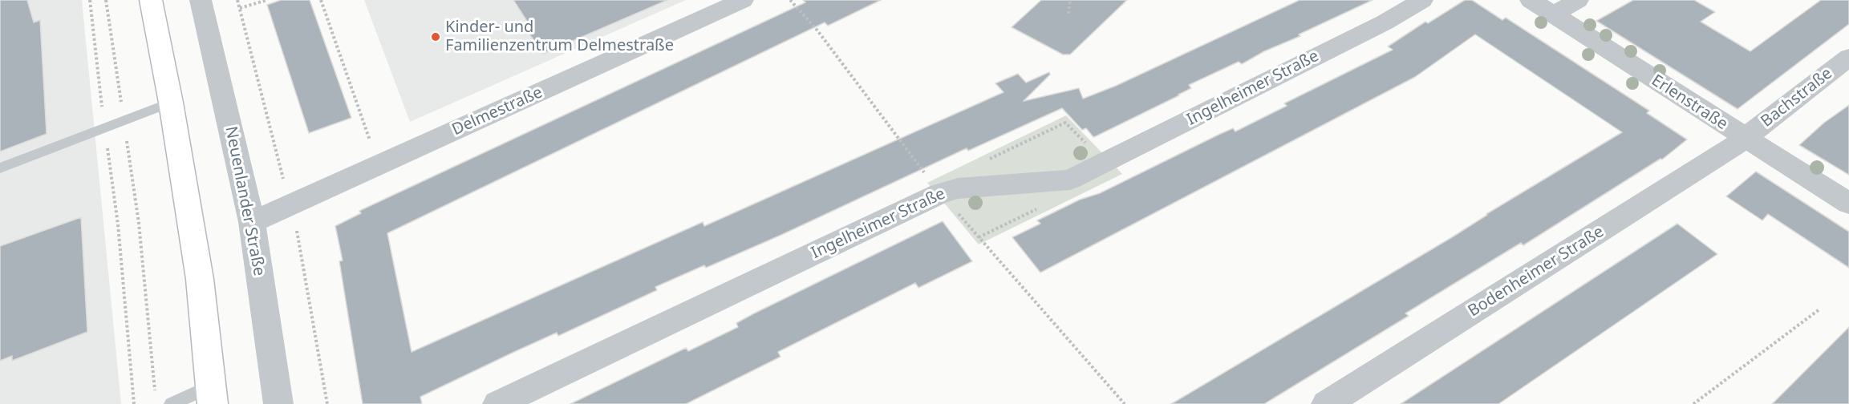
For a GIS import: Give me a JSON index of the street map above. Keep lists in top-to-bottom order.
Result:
{
  "streets": {
    "street": [
      "Ingelheimer Straße",
      "Bachstraße",
      "Erlenstraße",
      "Delmestraße",
      "Neuenlander Straße",
      "Bodenheimer Straße"
    ]
  },
  "crossings": [
    ["Bachstraße", "Erlenstraße"],
    ["Bachstraße", "Bodenheimer Straße"],
    ["Erlenstraße", "Bodenheimer Straße"],
    ["Delmestraße", "Neuenlander Straße"]
  ],
  "places": ["Kinder- und Familienzentrum Delmestraße"]
}
